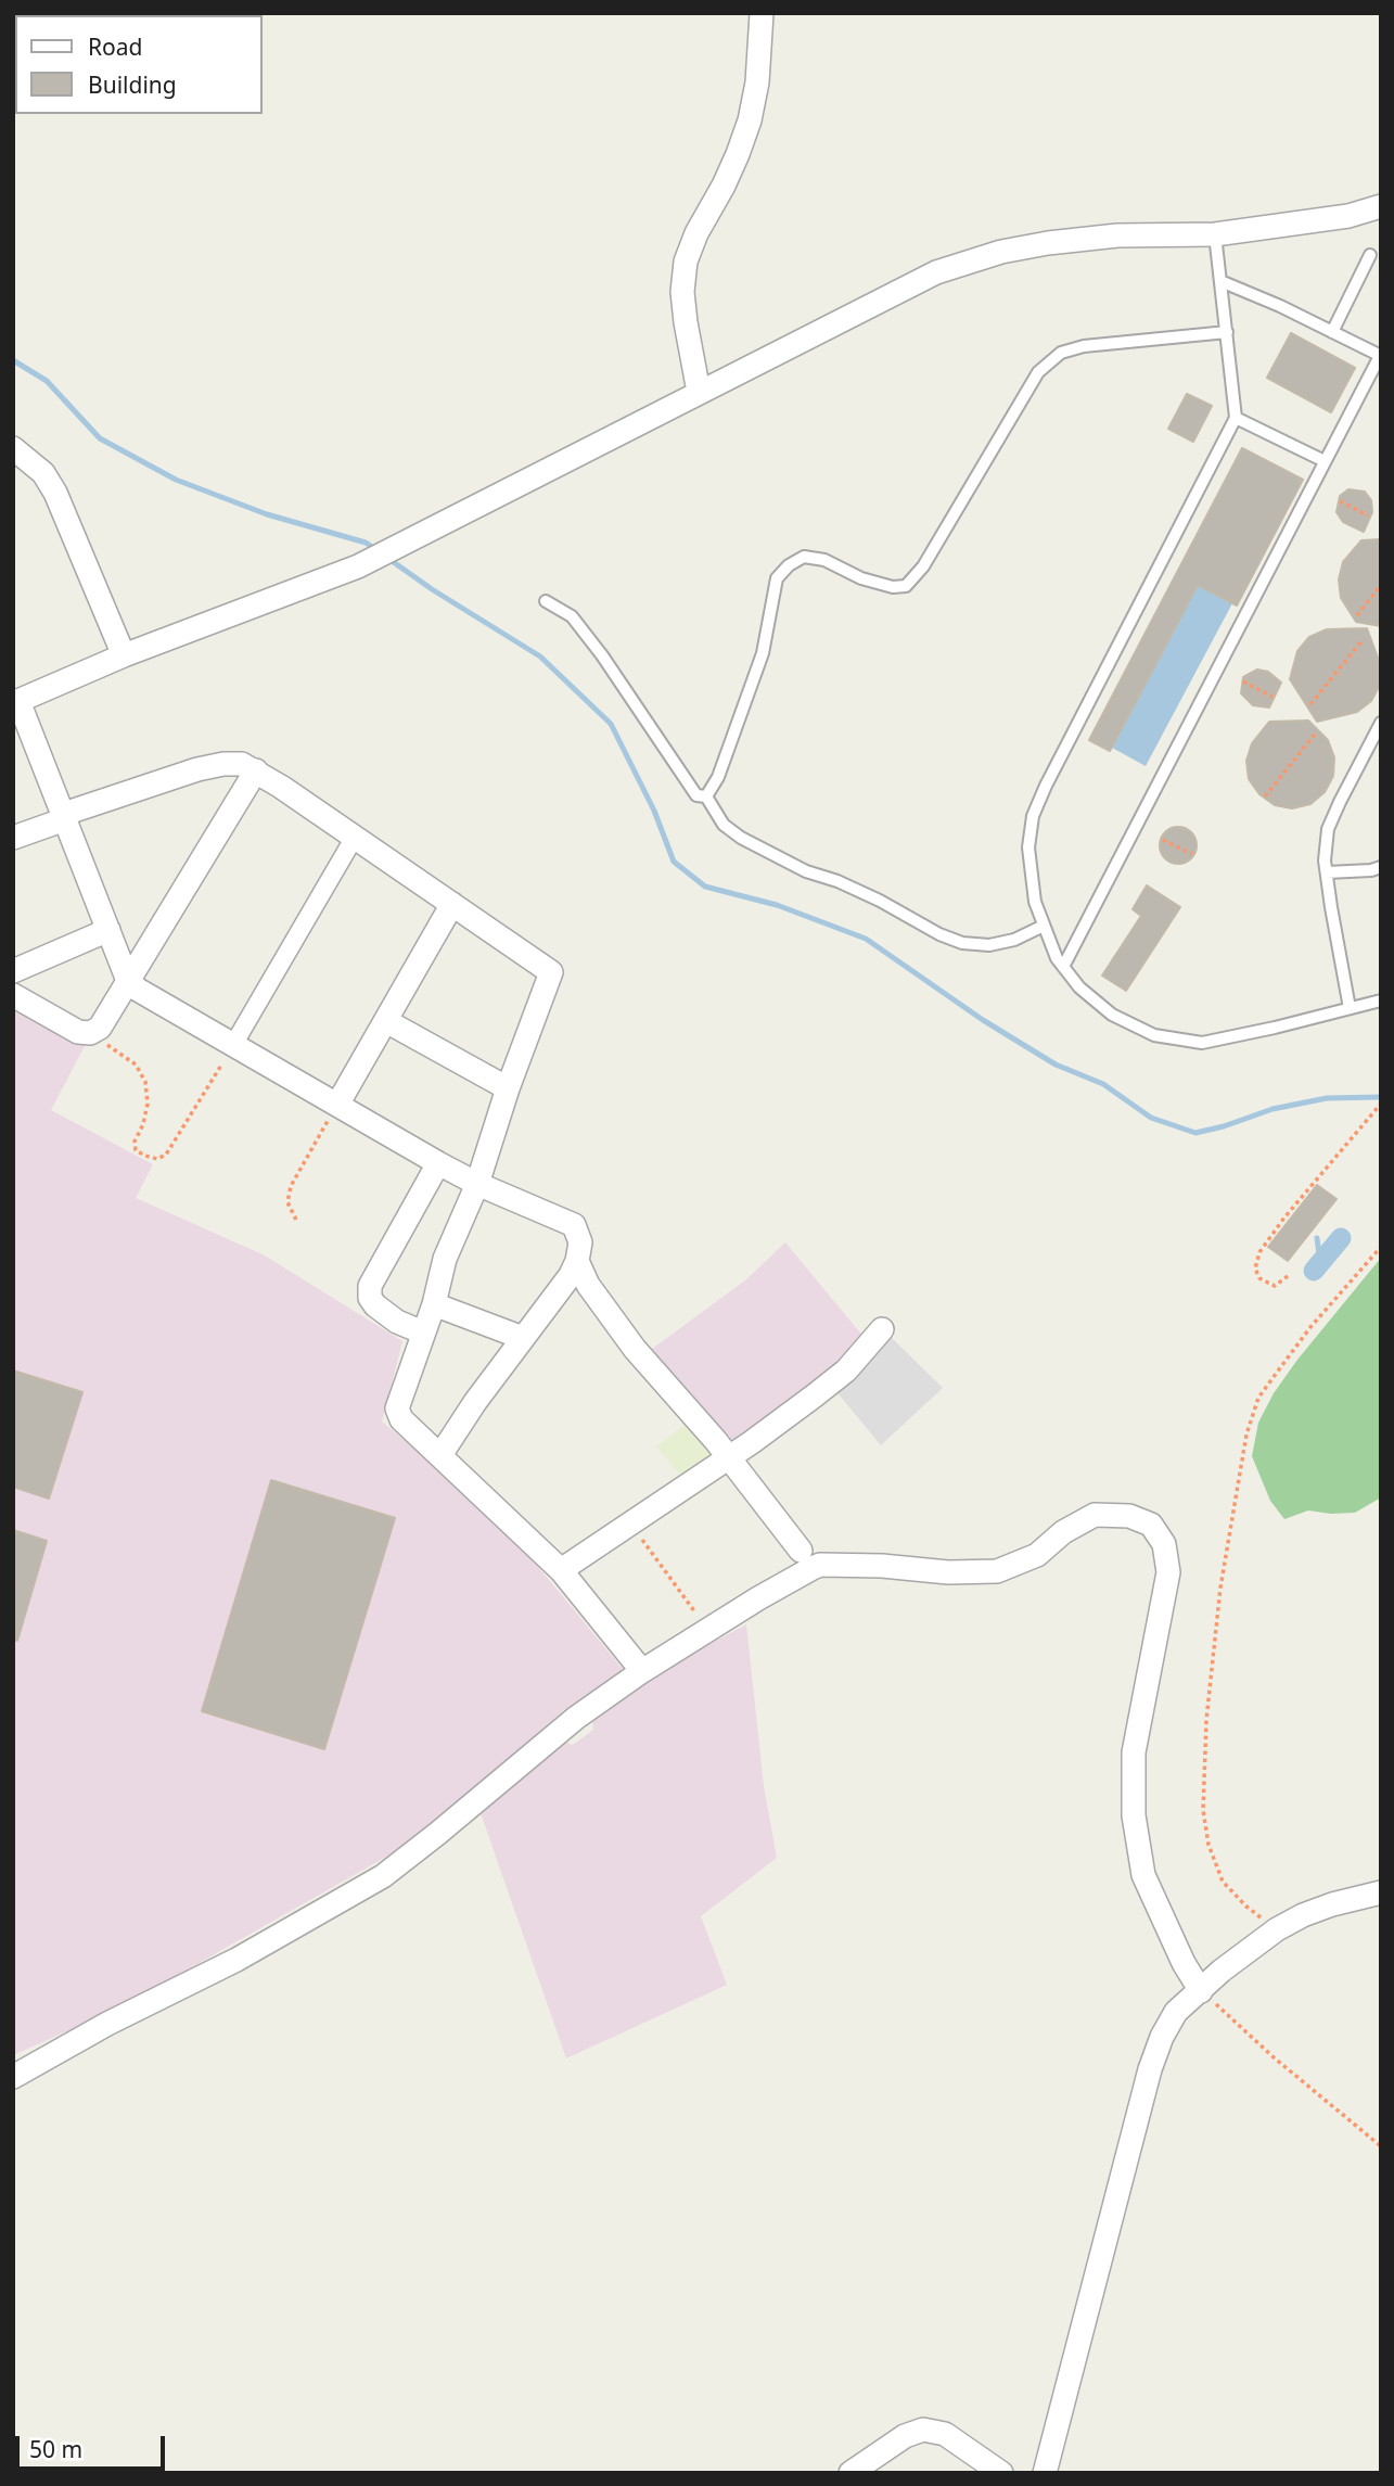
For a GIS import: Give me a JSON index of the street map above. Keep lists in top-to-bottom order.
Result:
{
  "legend": ["Road", "Building"],
  "scale_bar": "50 m"
}
